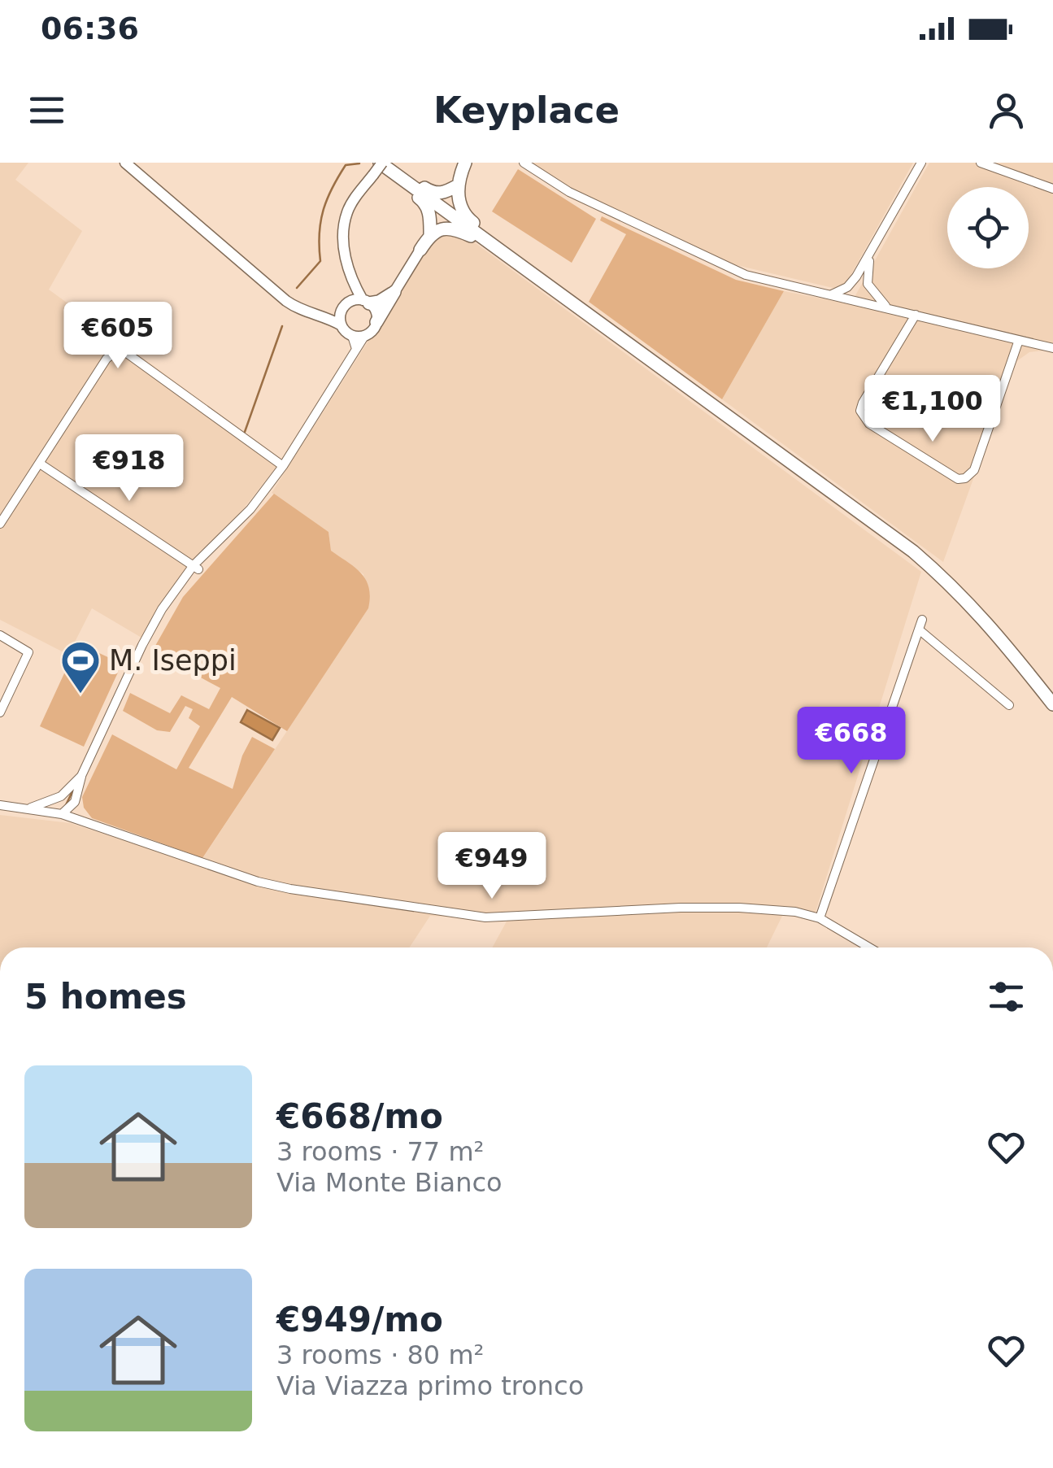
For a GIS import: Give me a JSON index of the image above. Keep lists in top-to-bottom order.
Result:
{
  "places": {
    "sports": ["M. Iseppi"]
  },
  "page": {
    "status": "06:36",
    "header": "Keyplace",
    "price": [
      "€605",
      "€1,100",
      "€918",
      "€668",
      "€949"
    ],
    "heading": "5 homes",
    "list": [
      {
        "name": "€668/mo",
        "note": "3 rooms · 77 m² · Via Monte Bianco"
      },
      {
        "name": "€949/mo",
        "note": "3 rooms · 80 m² · Via Viazza primo tronco"
      }
    ]
  }
}
